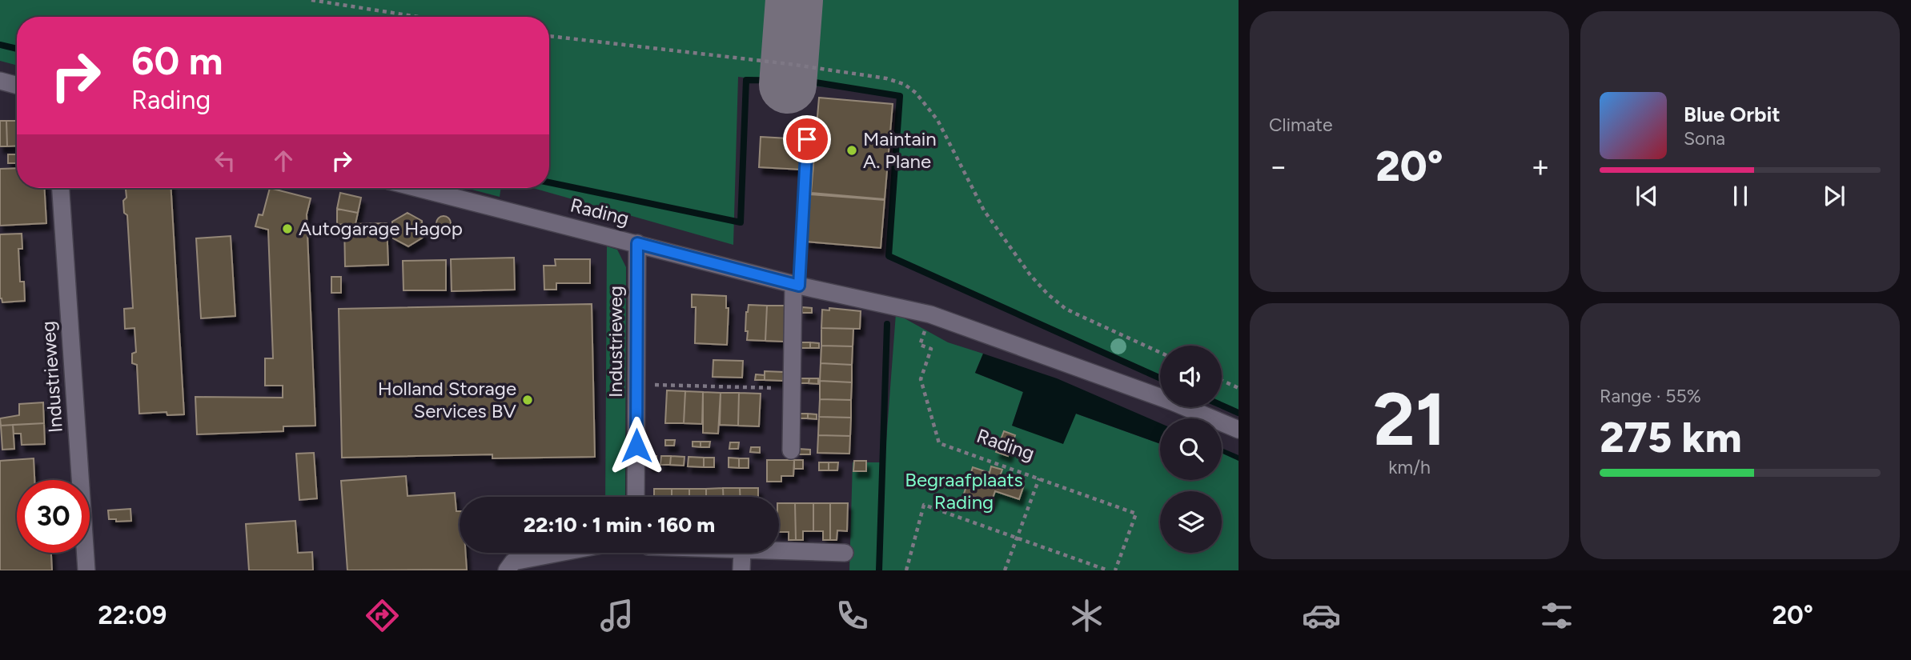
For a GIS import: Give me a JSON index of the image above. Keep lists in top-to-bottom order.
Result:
{
  "streets": {
    "street": ["Rading", "Industrieweg"]
  },
  "crossings": [
    ["Rading", "Industrieweg"]
  ],
  "parks": ["Begraafplaats Rading"],
  "places": ["Maintain A. Plane", "Autogarage Hagop", "Holland Storage Services BV"],
  "page": {
    "tile": [
      "Climate",
      ["21", "km/h"],
      ["Range · 55%", "275 km"]
    ],
    "turn": ["60 m", "Rading"],
    "song": ["Blue Orbit", "Sona"],
    "heat": ["−", "20°", "+"],
    "limit": "30",
    "trip": "22:10 · 1 min · 160 m",
    "tabs": ["22:09", "20°"]
  }
}
